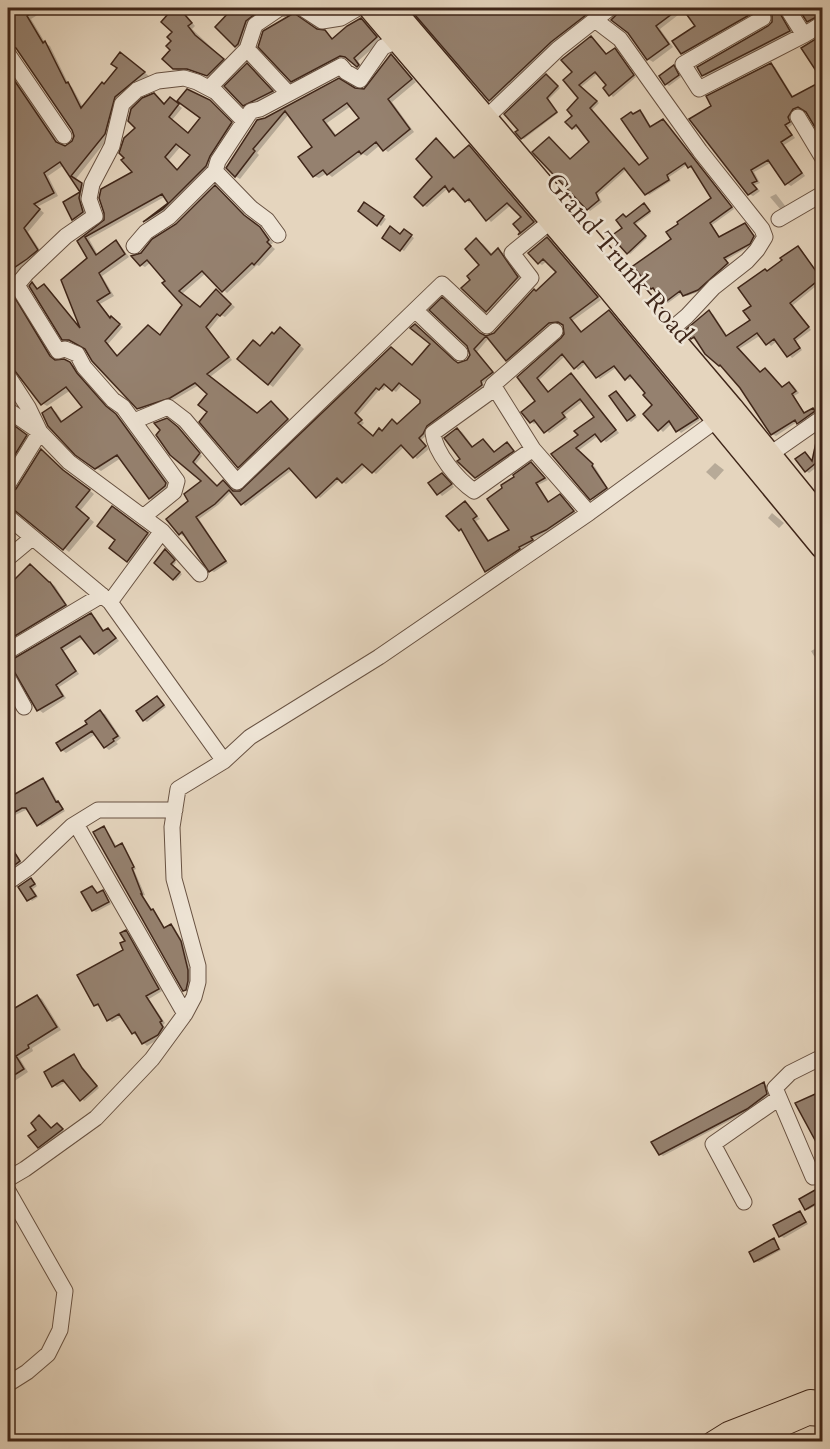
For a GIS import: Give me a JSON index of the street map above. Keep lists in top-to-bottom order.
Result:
{
  "streets": {
    "highway": ["Grand Trunk Road"]
  }
}
